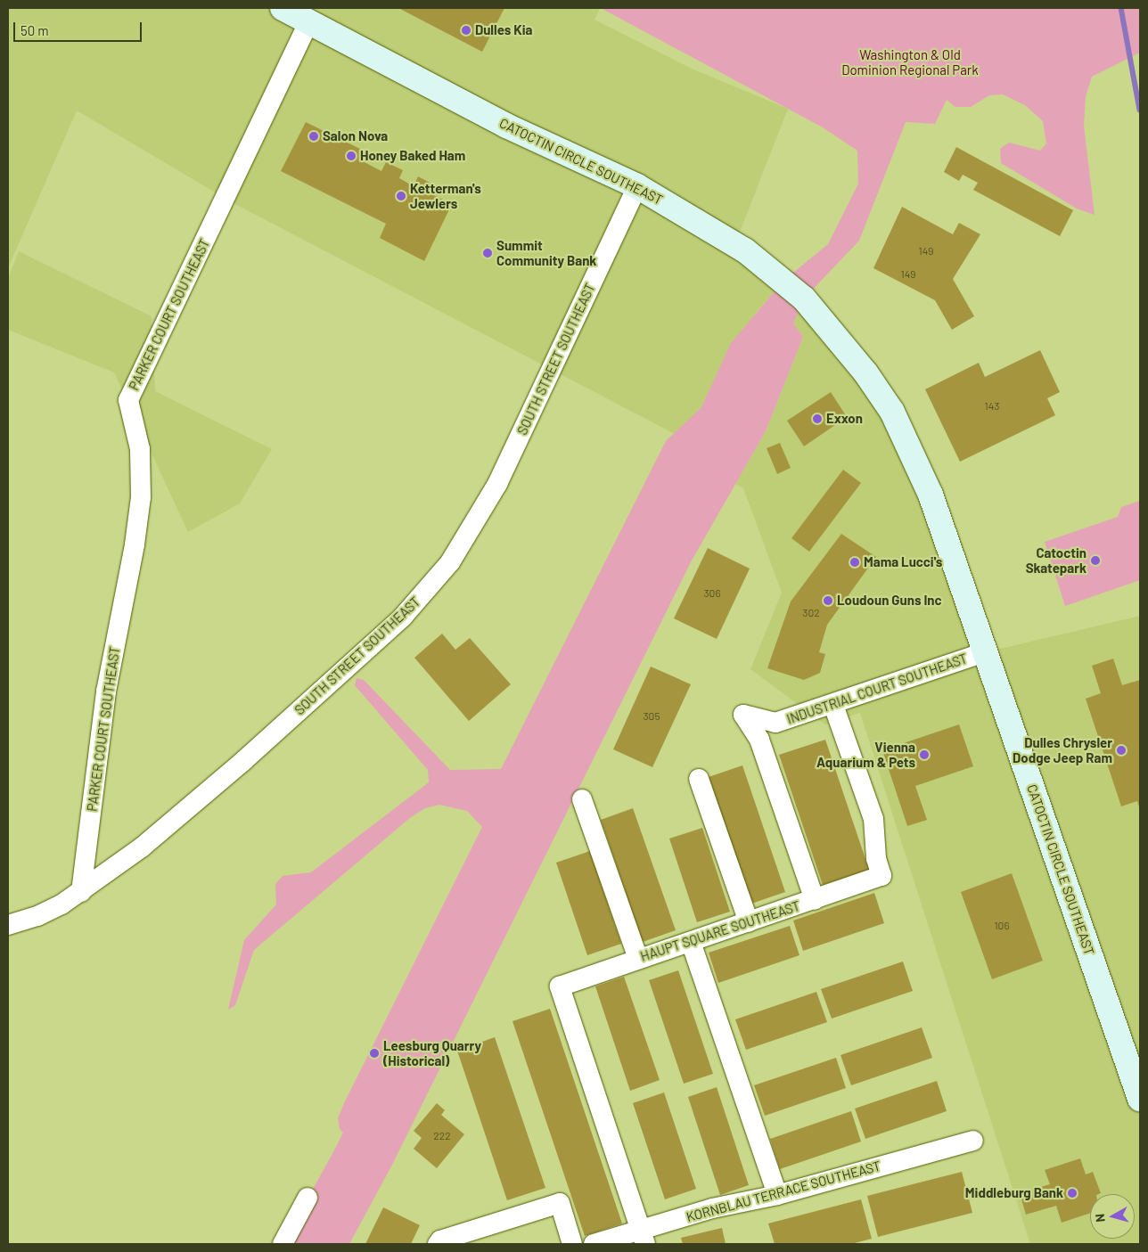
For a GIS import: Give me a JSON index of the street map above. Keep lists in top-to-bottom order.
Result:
{
  "streets": {
    "main road": ["CATOCTIN CIRCLE SOUTHEAST"],
    "street": [
      "PARKER COURT SOUTHEAST",
      "SOUTH STREET SOUTHEAST",
      "INDUSTRIAL COURT SOUTHEAST",
      "HAUPT SQUARE SOUTHEAST",
      "KORNBLAU TERRACE SOUTHEAST"
    ]
  },
  "crossings": [
    ["CATOCTIN CIRCLE SOUTHEAST", "PARKER COURT SOUTHEAST"],
    ["CATOCTIN CIRCLE SOUTHEAST", "SOUTH STREET SOUTHEAST"],
    ["CATOCTIN CIRCLE SOUTHEAST", "INDUSTRIAL COURT SOUTHEAST"],
    ["PARKER COURT SOUTHEAST", "SOUTH STREET SOUTHEAST"],
    ["INDUSTRIAL COURT SOUTHEAST", "HAUPT SQUARE SOUTHEAST"],
    ["HAUPT SQUARE SOUTHEAST", "KORNBLAU TERRACE SOUTHEAST"]
  ],
  "parks": ["Washington & Old Dominion Regional Park"],
  "places": [
    "Dulles Kia",
    "Salon Nova",
    "Honey Baked Ham",
    "Ketterman's Jewlers",
    "Summit Community Bank",
    "Exxon",
    "Catoctin Skatepark",
    "Mama Lucci's",
    "Loudoun Guns Inc",
    "Dulles Chrysler Dodge Jeep Ram",
    "Vienna Aquarium & Pets",
    "Leesburg Quarry (Historical)",
    "Middleburg Bank"
  ],
  "house_numbers": [
    "149",
    "149",
    "143",
    "306",
    "302",
    "305",
    "106",
    "222"
  ],
  "scale_bar": "50 m",
  "north": "left"
}
